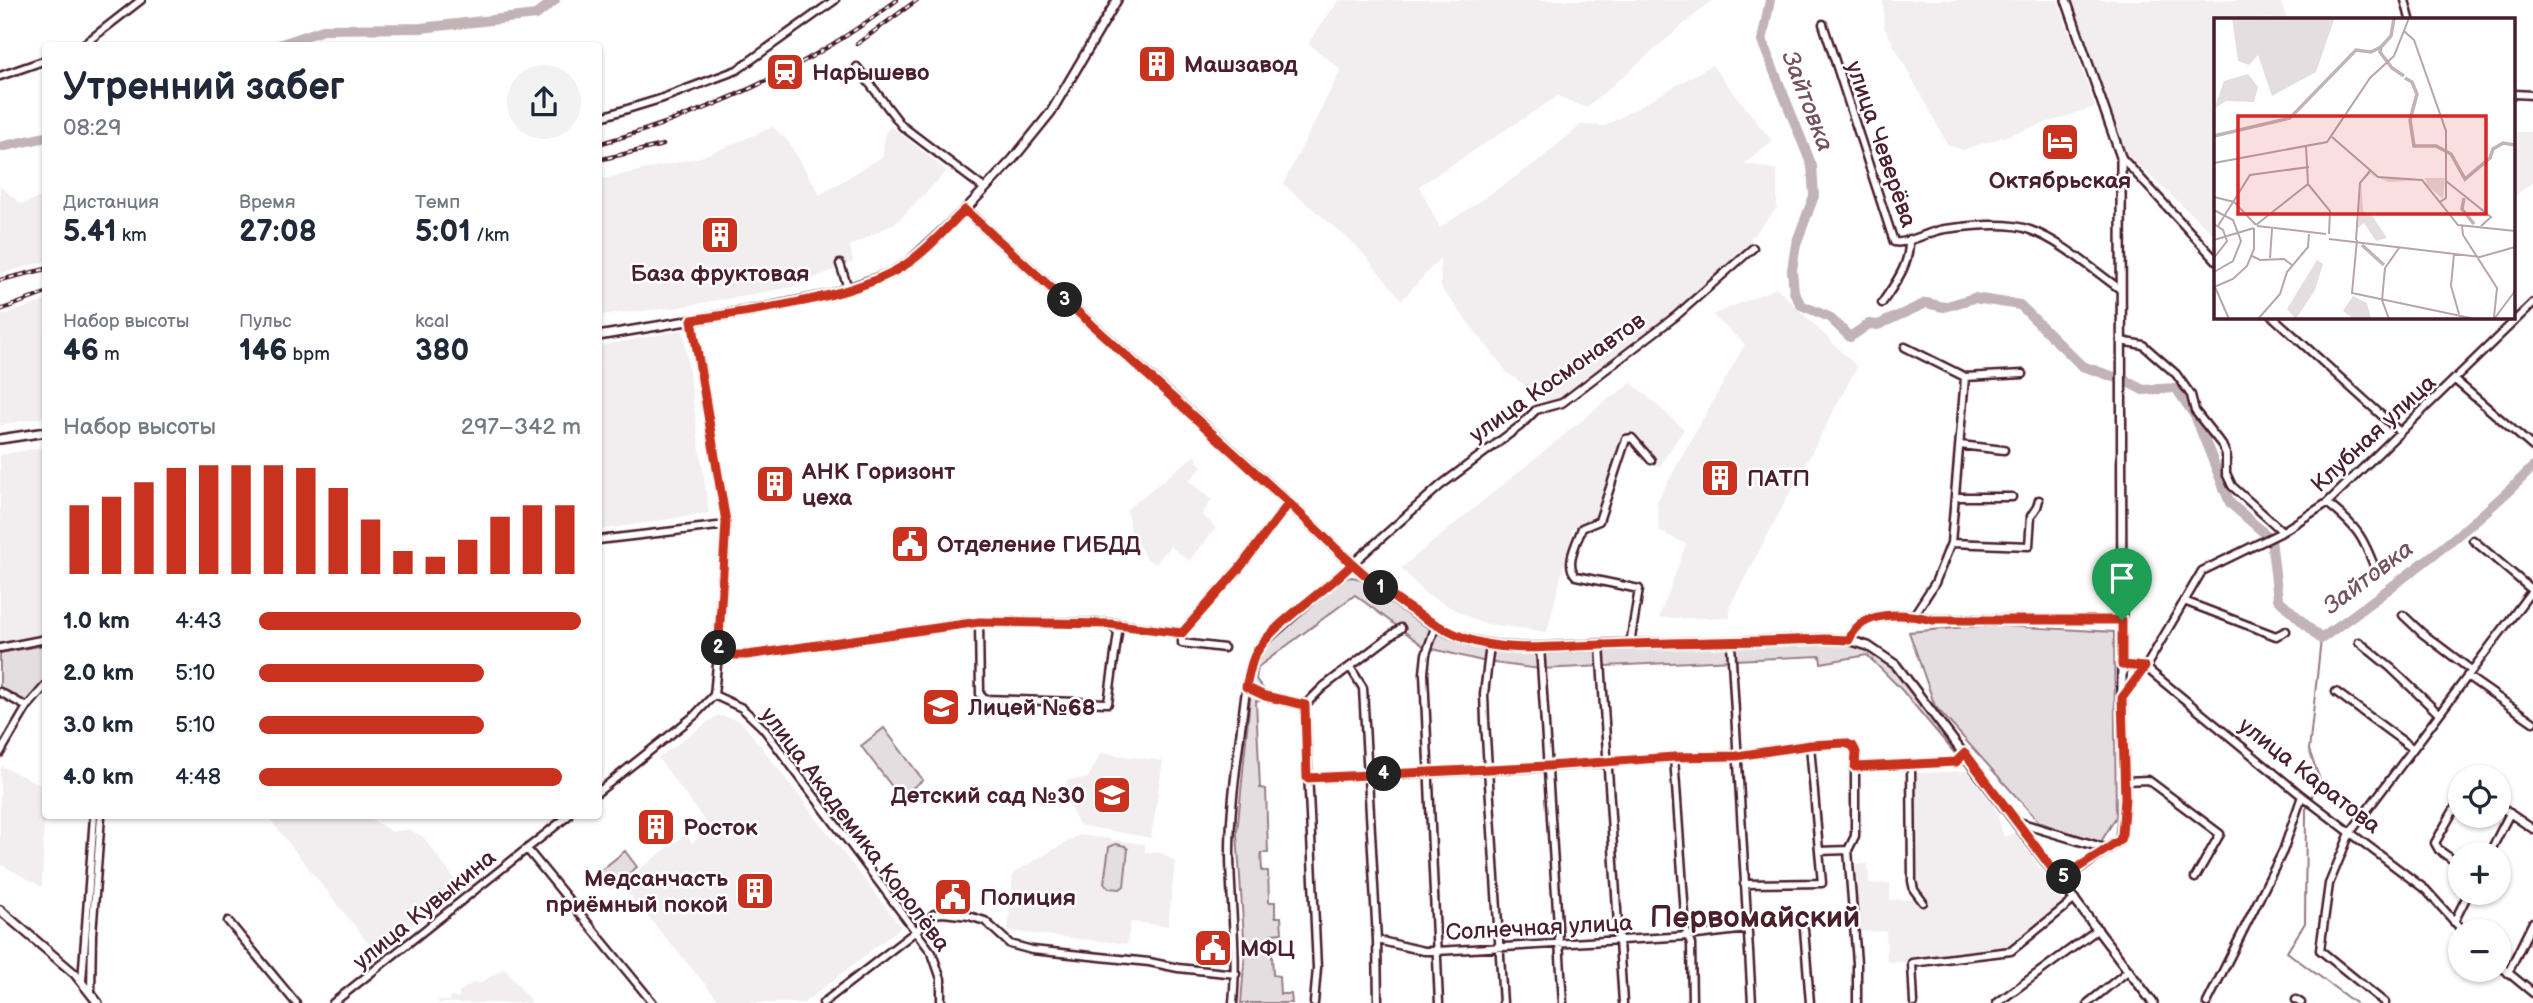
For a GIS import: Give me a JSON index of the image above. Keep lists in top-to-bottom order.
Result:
{
  "streets": {
    "street": [
      "улица Чеверёва",
      "улица Космонавтов",
      "Клубная улица",
      "улица Каратова",
      "улица Академика Королёва",
      "улица Кувыкина",
      "Солнечная улица"
    ]
  },
  "crossings": [
    ["Клубная улица", "улица Каратова"]
  ],
  "districts": ["Первомайский"],
  "water": ["Зайтовка"],
  "places": {
    "building": [
      "Машзавод",
      "База фруктовая",
      "ПАТП",
      "АНК Горизонт цеха",
      "Росток",
      "Медсанчасть приёмный покой"
    ],
    "station": ["Нарышево"],
    "hotel": ["Октябрьская"],
    "public building": ["Отделение ГИБДД", "Полиция", "МФЦ"],
    "school or university": ["Лицей №68", "Детский сад №30"]
  },
  "page": {
    "heading": ["Утренний забег", "08:29"],
    "stats": [
      ["Дистанция", "5.41 km"],
      ["Время", "27:08"],
      ["Темп", "5:01 /km"],
      ["Набор высоты", "46 m"],
      ["Пульс", "146 bpm"],
      ["kcal", "380"]
    ],
    "pins": [
      "3",
      "1",
      "2",
      "4",
      "5"
    ],
    "chart": ["Набор высоты", "297–342 m"],
    "list": [
      {
        "name": "1.0 km",
        "note": "4:43"
      },
      {
        "name": "2.0 km",
        "note": "5:10"
      },
      {
        "name": "3.0 km",
        "note": "5:10"
      },
      {
        "name": "4.0 km",
        "note": "4:48"
      }
    ],
    "map_buttons": ["+", "−"]
  }
}
